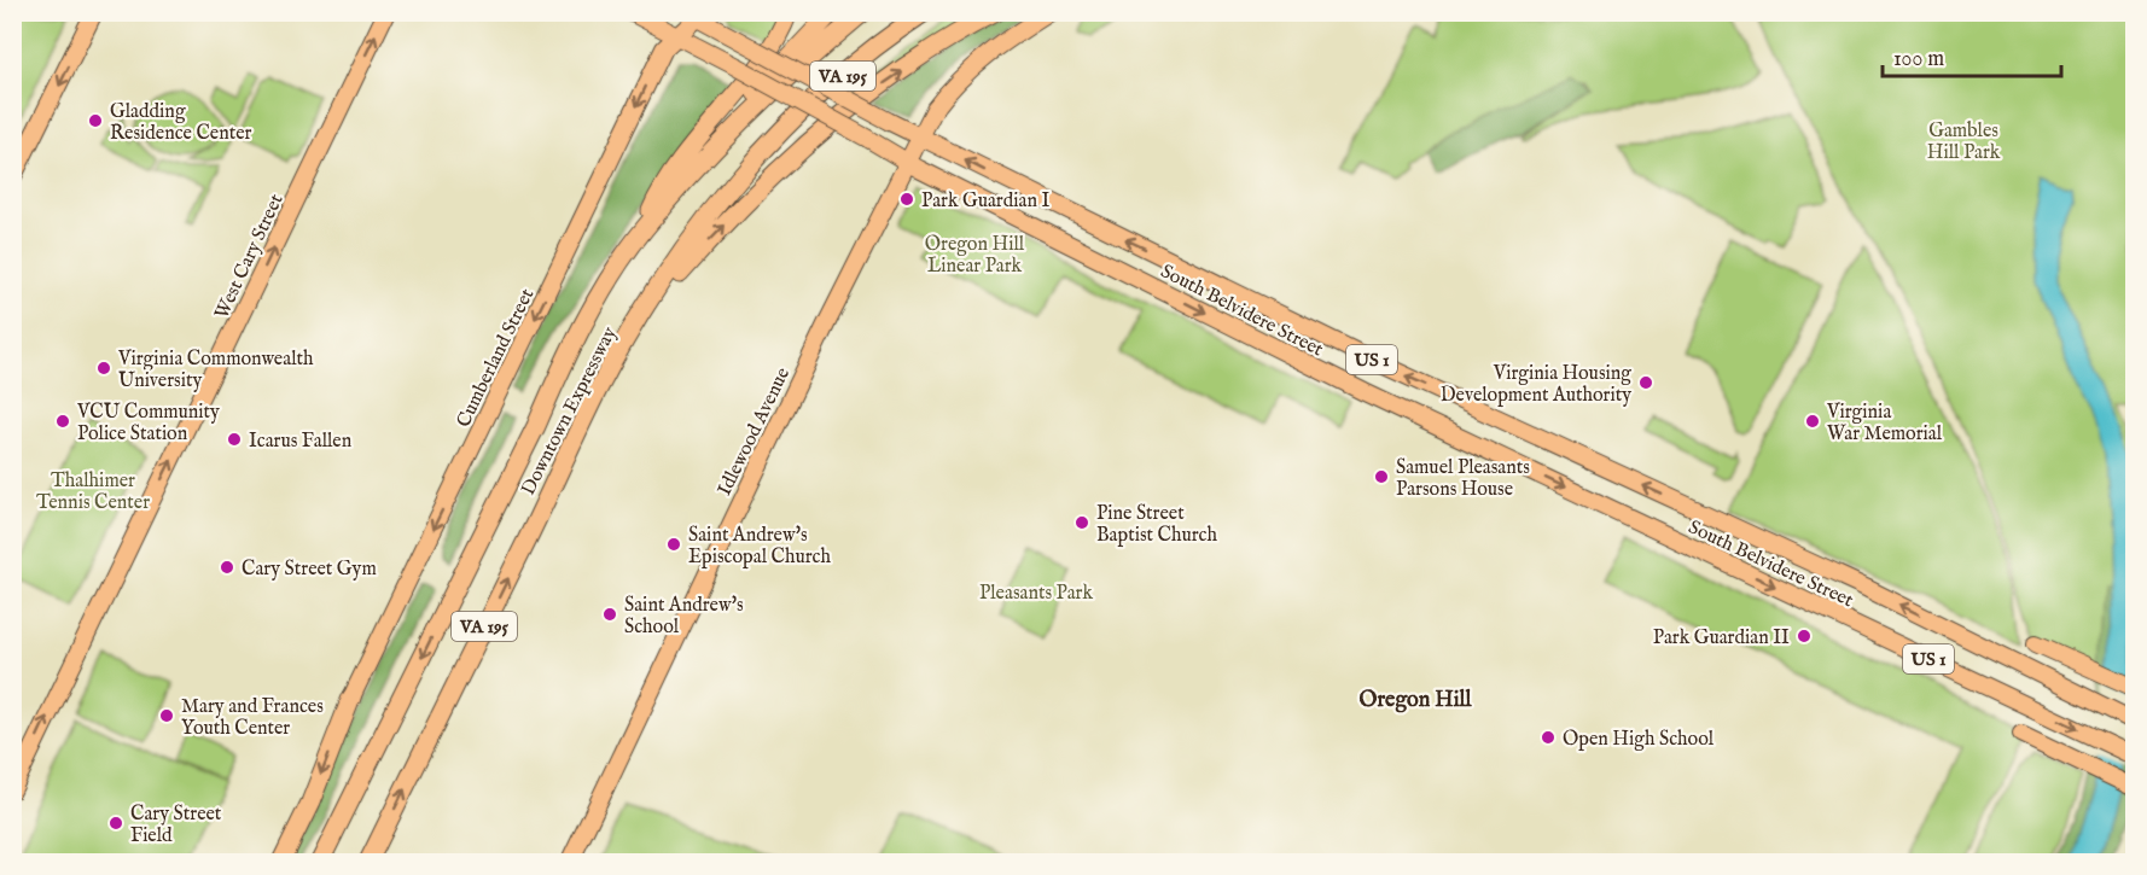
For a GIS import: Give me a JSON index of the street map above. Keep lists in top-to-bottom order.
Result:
{
  "streets": {
    "highway": ["VA 195", "Downtown Expressway"],
    "main road": [
      "West Cary Street",
      "South Belvidere Street",
      "Cumberland Street",
      "US 1",
      "Idlewood Avenue"
    ]
  },
  "crossings": [
    ["South Belvidere Street", "Cumberland Street"],
    ["South Belvidere Street", "Idlewood Avenue"]
  ],
  "one_way": ["West Cary Street", "Cumberland Street"],
  "districts": ["Oregon Hill"],
  "parks": [
    "Gambles Hill Park",
    "Oregon Hill Linear Park",
    "Thalhimer Tennis Center",
    "Pleasants Park"
  ],
  "places": [
    "Gladding Residence Center",
    "Park Guardian I",
    "Virginia Commonwealth University",
    "Virginia Housing Development Authority",
    "VCU Community Police Station",
    "Virginia War Memorial",
    "Icarus Fallen",
    "Samuel Pleasants Parsons House",
    "Pine Street Baptist Church",
    "Saint Andrew's Episcopal Church",
    "Cary Street Gym",
    "Saint Andrew's School",
    "Park Guardian II",
    "Mary and Frances Youth Center",
    "Open High School",
    "Cary Street Field"
  ],
  "scale_bar": "100 m"
}
